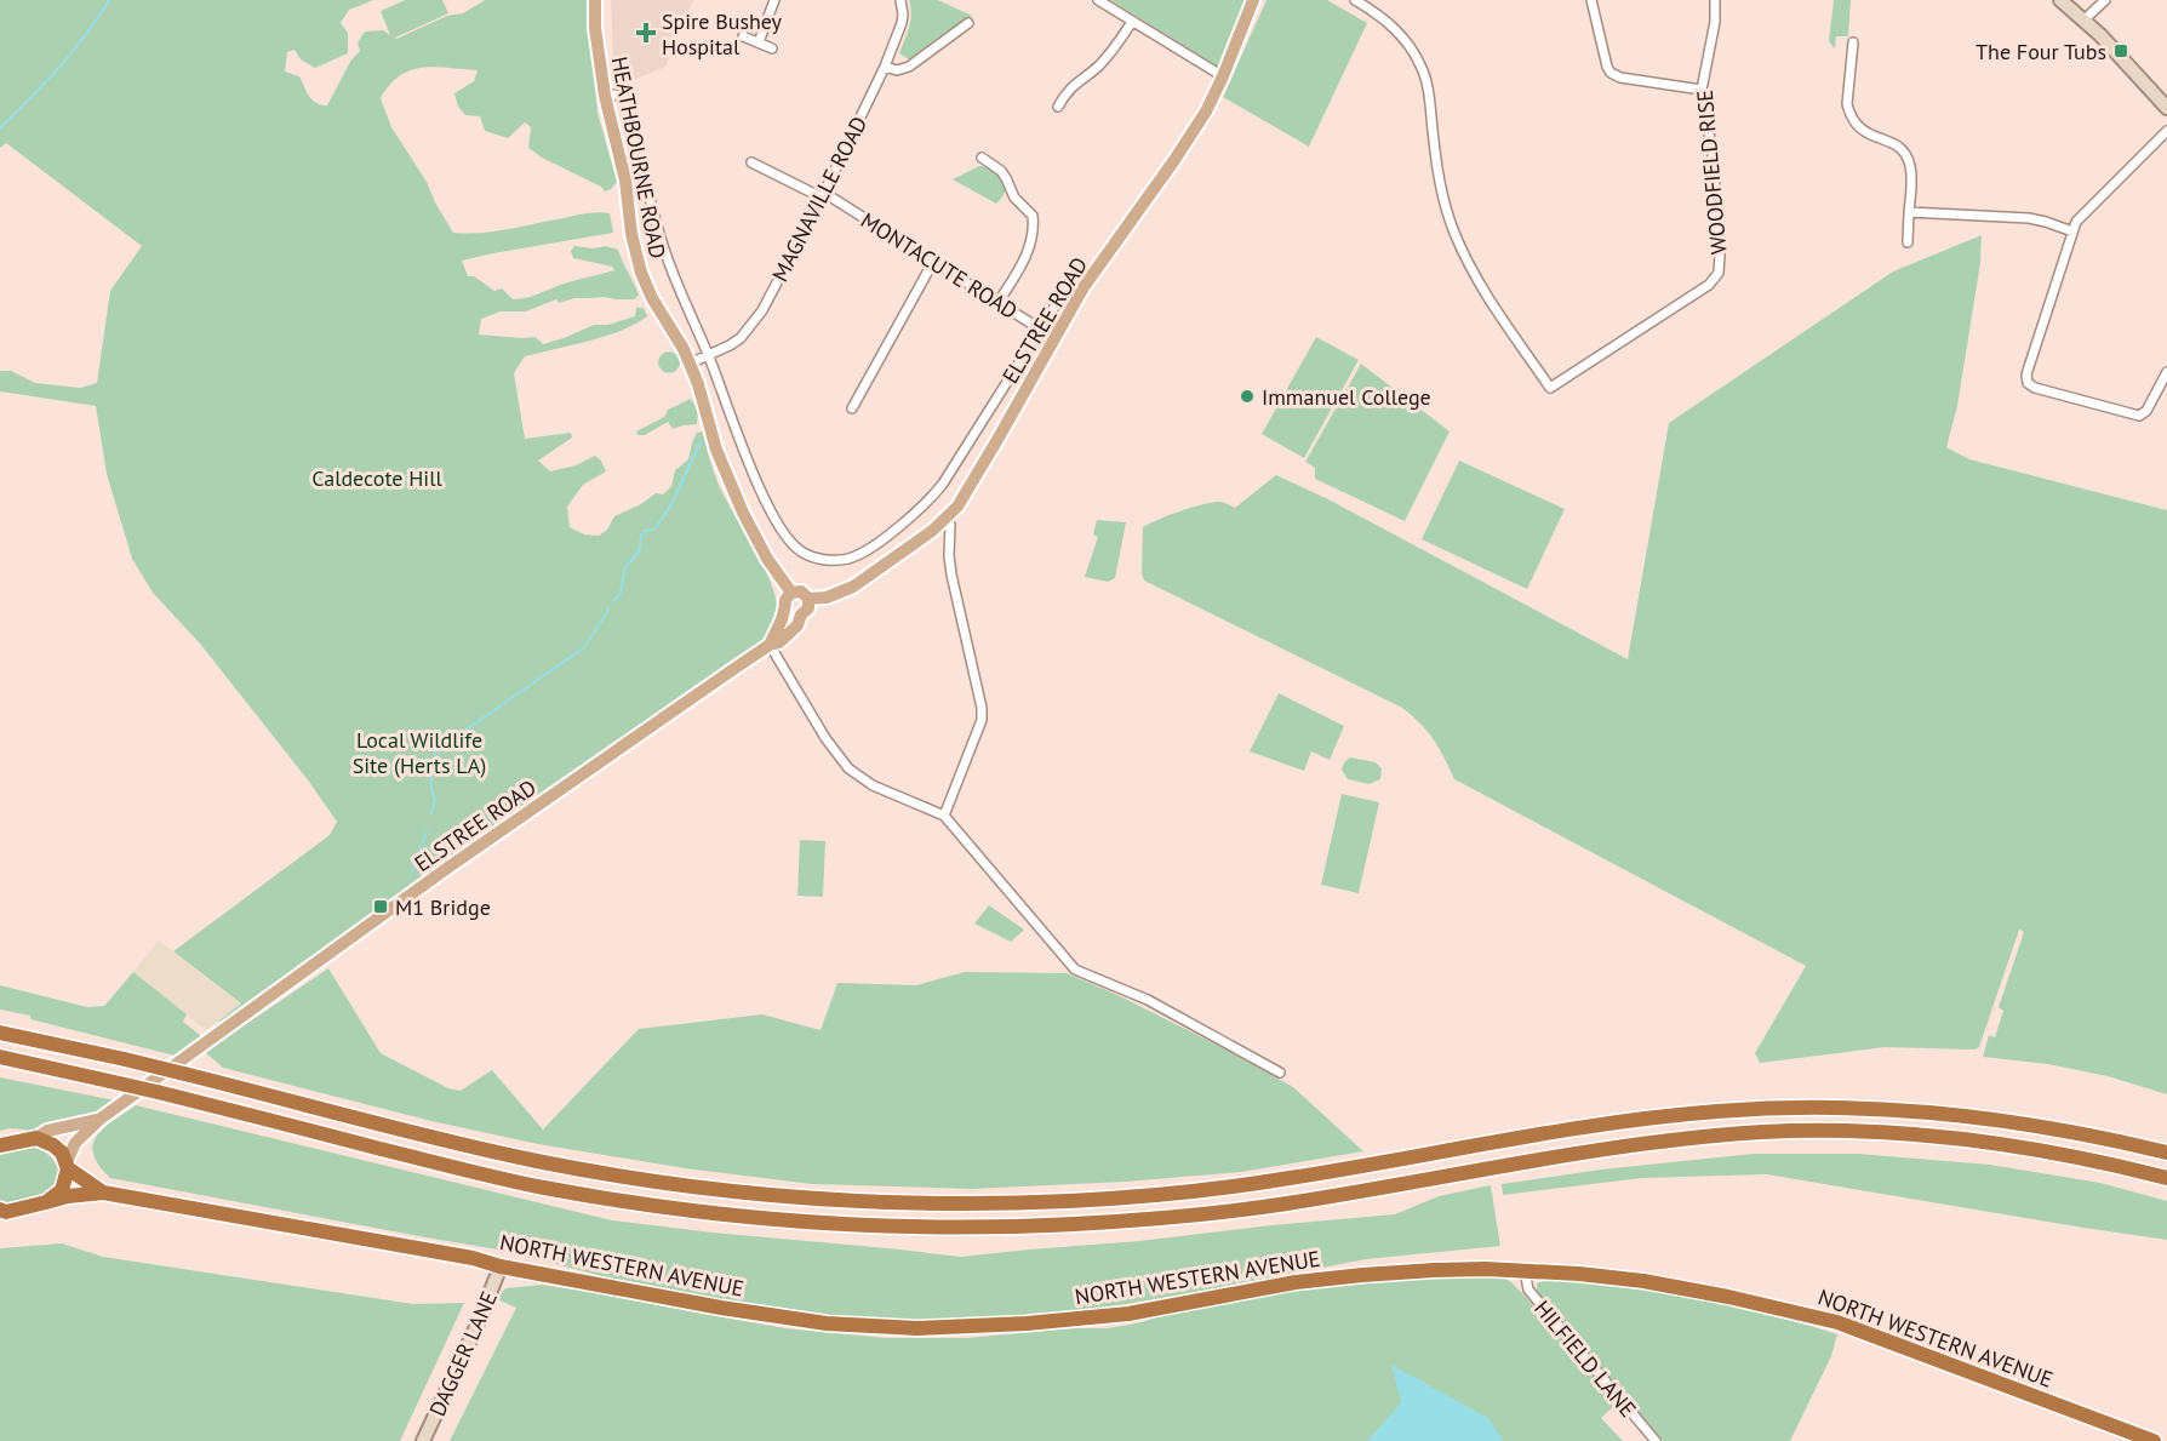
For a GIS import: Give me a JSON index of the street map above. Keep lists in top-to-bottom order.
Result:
{
  "streets": {
    "highway": ["NORTH WESTERN AVENUE"],
    "main road": ["HEATHBOURNE ROAD", "ELSTREE ROAD"],
    "street": [
      "WOODFIELD RISE",
      "MAGNAVILLE ROAD",
      "MONTACUTE ROAD",
      "DAGGER LANE",
      "HILFIELD LANE"
    ]
  },
  "crossings": [
    ["HEATHBOURNE ROAD", "MAGNAVILLE ROAD"],
    ["HEATHBOURNE ROAD", "ELSTREE ROAD"],
    ["MAGNAVILLE ROAD", "MONTACUTE ROAD"],
    ["MONTACUTE ROAD", "ELSTREE ROAD"],
    ["ELSTREE ROAD", "NORTH WESTERN AVENUE"],
    ["NORTH WESTERN AVENUE", "DAGGER LANE"],
    ["NORTH WESTERN AVENUE", "HILFIELD LANE"]
  ],
  "parks": ["Caldecote Hill", "Local Wildlife Site (Herts LA)"],
  "places": {
    "health": ["Spire Bushey Hospital"],
    "transit": ["The Four Tubs", "M1 Bridge"],
    "other": ["Immanuel College"]
  }
}
